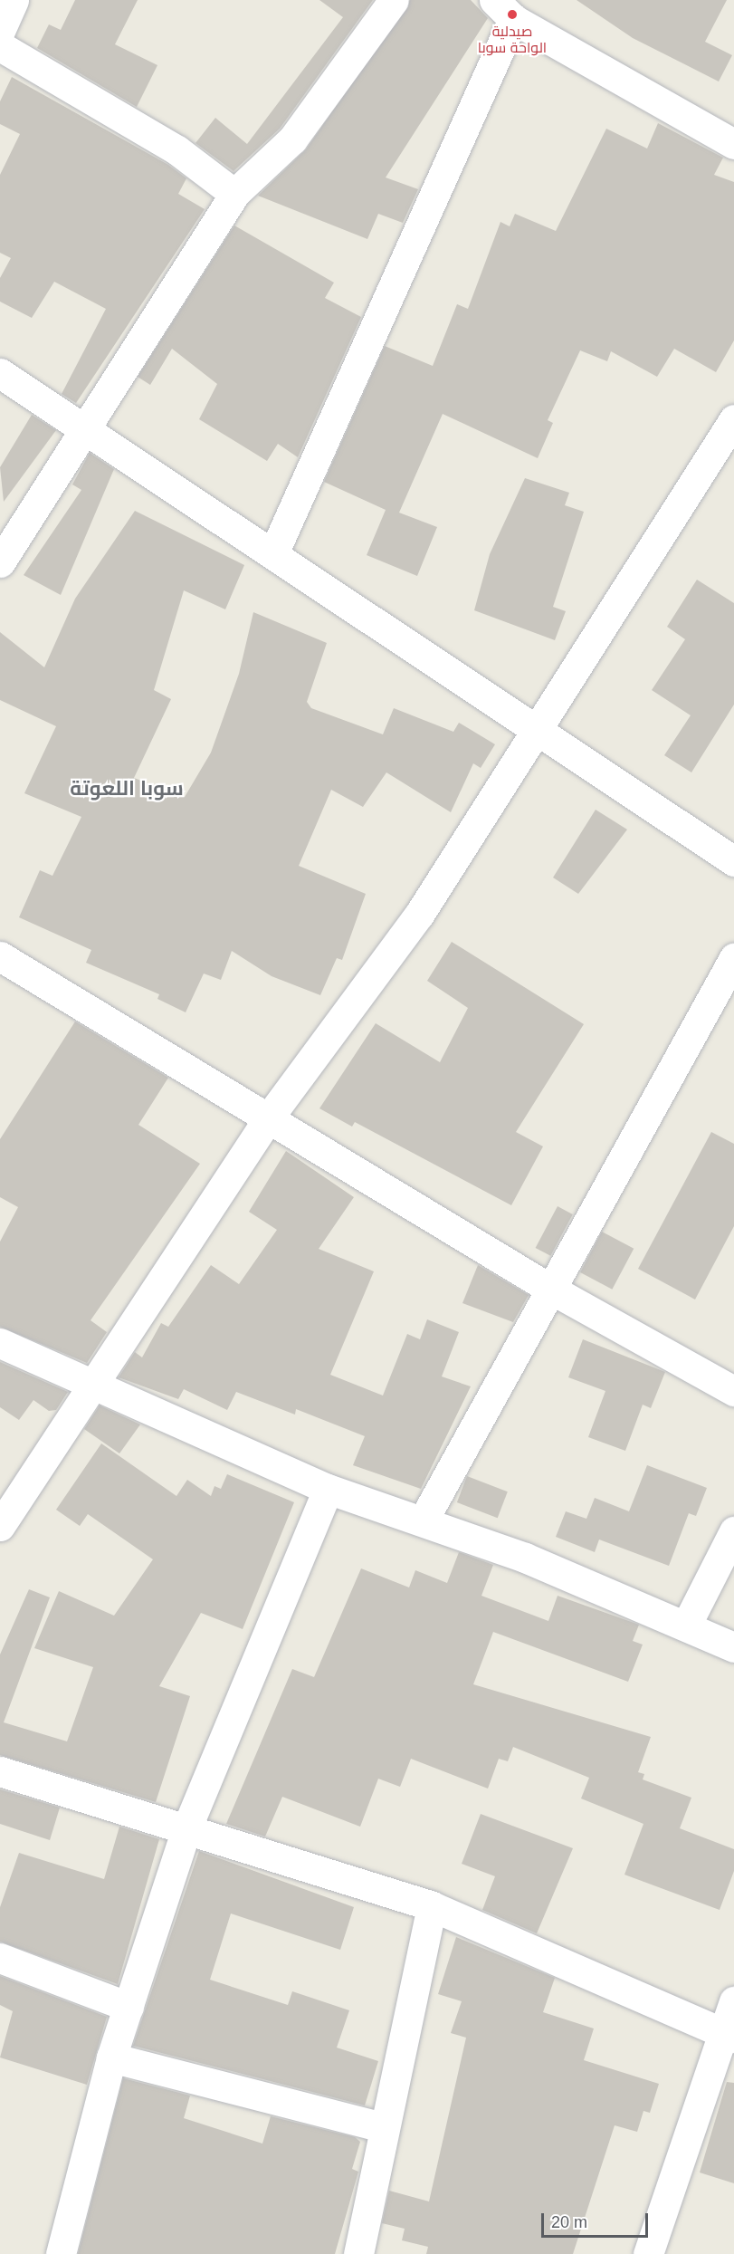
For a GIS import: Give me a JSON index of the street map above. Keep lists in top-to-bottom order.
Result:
{
  "districts": ["سوبا اللعوتة"],
  "places": ["صيدلية الواحة سوبا"],
  "scale_bar": "20 m"
}
